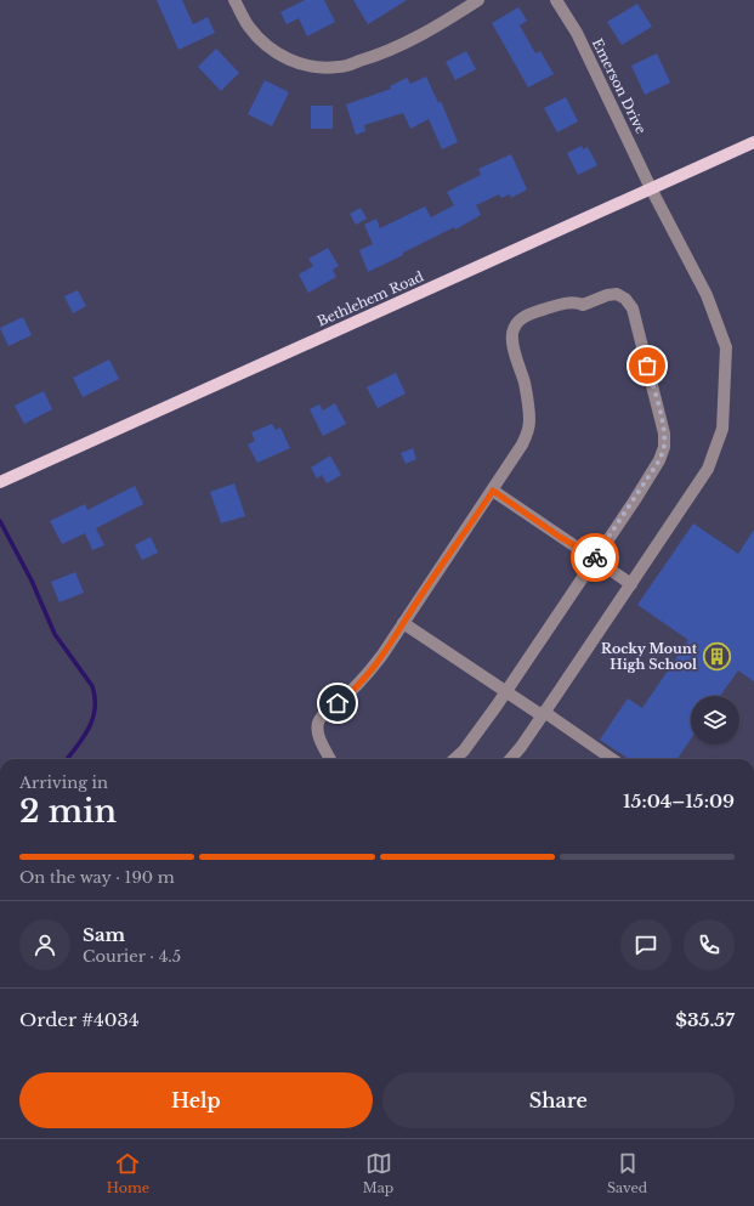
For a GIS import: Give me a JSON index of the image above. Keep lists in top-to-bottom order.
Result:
{
  "streets": {
    "main road": ["Bethlehem Road"],
    "street": ["Emerson Drive"]
  },
  "crossings": [
    ["Emerson Drive", "Bethlehem Road"]
  ],
  "places": {
    "building": ["Rocky Mount High School"]
  },
  "page": {
    "heading": ["2 min", "Arriving in", "15:04–15:09"],
    "panel": [
      "Sam",
      "Courier · 4.5",
      "Order #4034",
      "$35.57"
    ],
    "bar": "On the way · 190 m",
    "buttons": ["Help", "Share"],
    "tabs": ["Home", "Map", "Saved"]
  }
}
